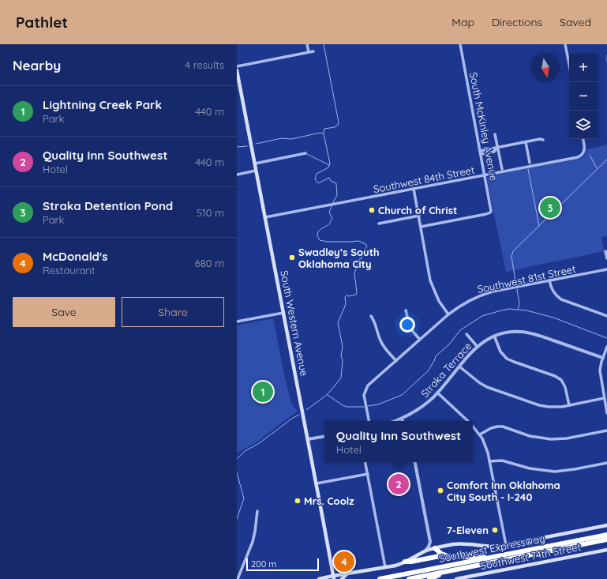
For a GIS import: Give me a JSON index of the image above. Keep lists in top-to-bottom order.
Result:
{
  "streets": {
    "highway": ["Southwest Expressway"],
    "main road": ["South Western Avenue", "Southwest 74th Street"],
    "street": [
      "South McKinley Avenue",
      "Southwest 84th Street",
      "Southwest 81st Street",
      "Straka Terrace"
    ]
  },
  "crossings": [
    ["South McKinley Avenue", "Southwest 84th Street"],
    ["Southwest 84th Street", "South Western Avenue"],
    ["South Western Avenue", "Southwest 74th Street"]
  ],
  "places": [
    "Church of Christ",
    "Swadley’s South Oklahoma City",
    "Comfort Inn Oklahoma City South - I-240",
    "Mrs. Coolz",
    "7-Eleven"
  ],
  "scale_bar": "200 m",
  "north": "bottom",
  "page": {
    "header": "Pathlet",
    "nav": ["Map", "Directions", "Saved"],
    "heading": ["Nearby", "4 results"],
    "map_buttons": ["+", "−"],
    "list": [
      {
        "mark": "1",
        "name": "Lightning Creek Park",
        "note": "Park",
        "value": "440 m"
      },
      {
        "mark": "2",
        "name": "Quality Inn Southwest",
        "note": "Hotel",
        "value": "440 m"
      },
      {
        "mark": "3",
        "name": "Straka Detention Pond",
        "note": "Park",
        "value": "510 m"
      },
      {
        "mark": "4",
        "name": "McDonald's",
        "note": "Restaurant",
        "value": "680 m"
      }
    ],
    "pins": [
      "3",
      "1",
      "2",
      "4"
    ],
    "buttons": ["Save", "Share"],
    "popup": ["Quality Inn Southwest", "Hotel"],
    "scale": "200 m"
  }
}
